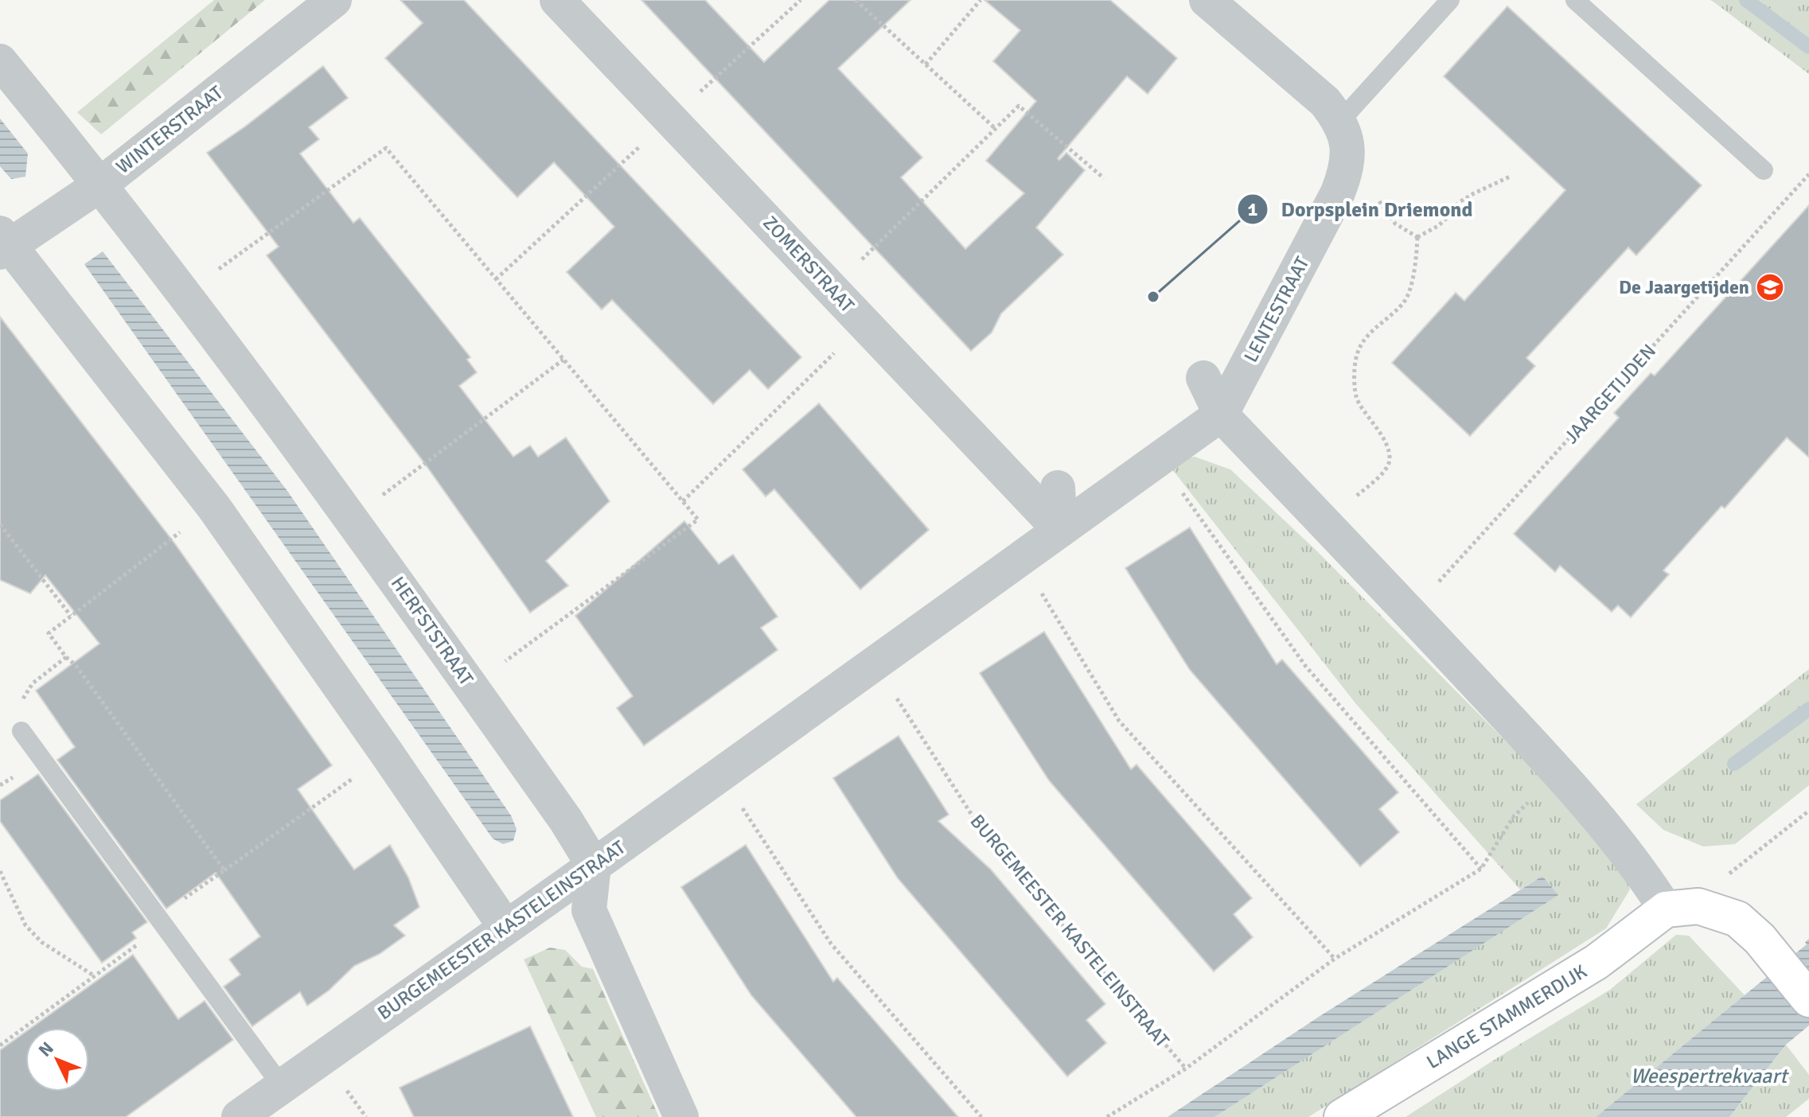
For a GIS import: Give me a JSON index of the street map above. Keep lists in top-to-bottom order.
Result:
{
  "streets": {
    "street": [
      "WINTERSTRAAT",
      "ZOMERSTRAAT",
      "LENTESTRAAT",
      "HERFSTSTRAAT",
      "BURGEMEESTER KASTELEINSTRAAT",
      "LANGE STAMMERDIJK"
    ],
    "path": ["JAARGETIJDEN"]
  },
  "crossings": [
    ["WINTERSTRAAT", "HERFSTSTRAAT"],
    ["ZOMERSTRAAT", "BURGEMEESTER KASTELEINSTRAAT"],
    ["LENTESTRAAT", "BURGEMEESTER KASTELEINSTRAAT"],
    ["HERFSTSTRAAT", "BURGEMEESTER KASTELEINSTRAAT"]
  ],
  "water": ["Weespertrekvaart"],
  "places": {
    "school or university": ["De Jaargetijden"],
    "other": ["Dorpsplein Driemond"]
  },
  "north": "top left"
}
